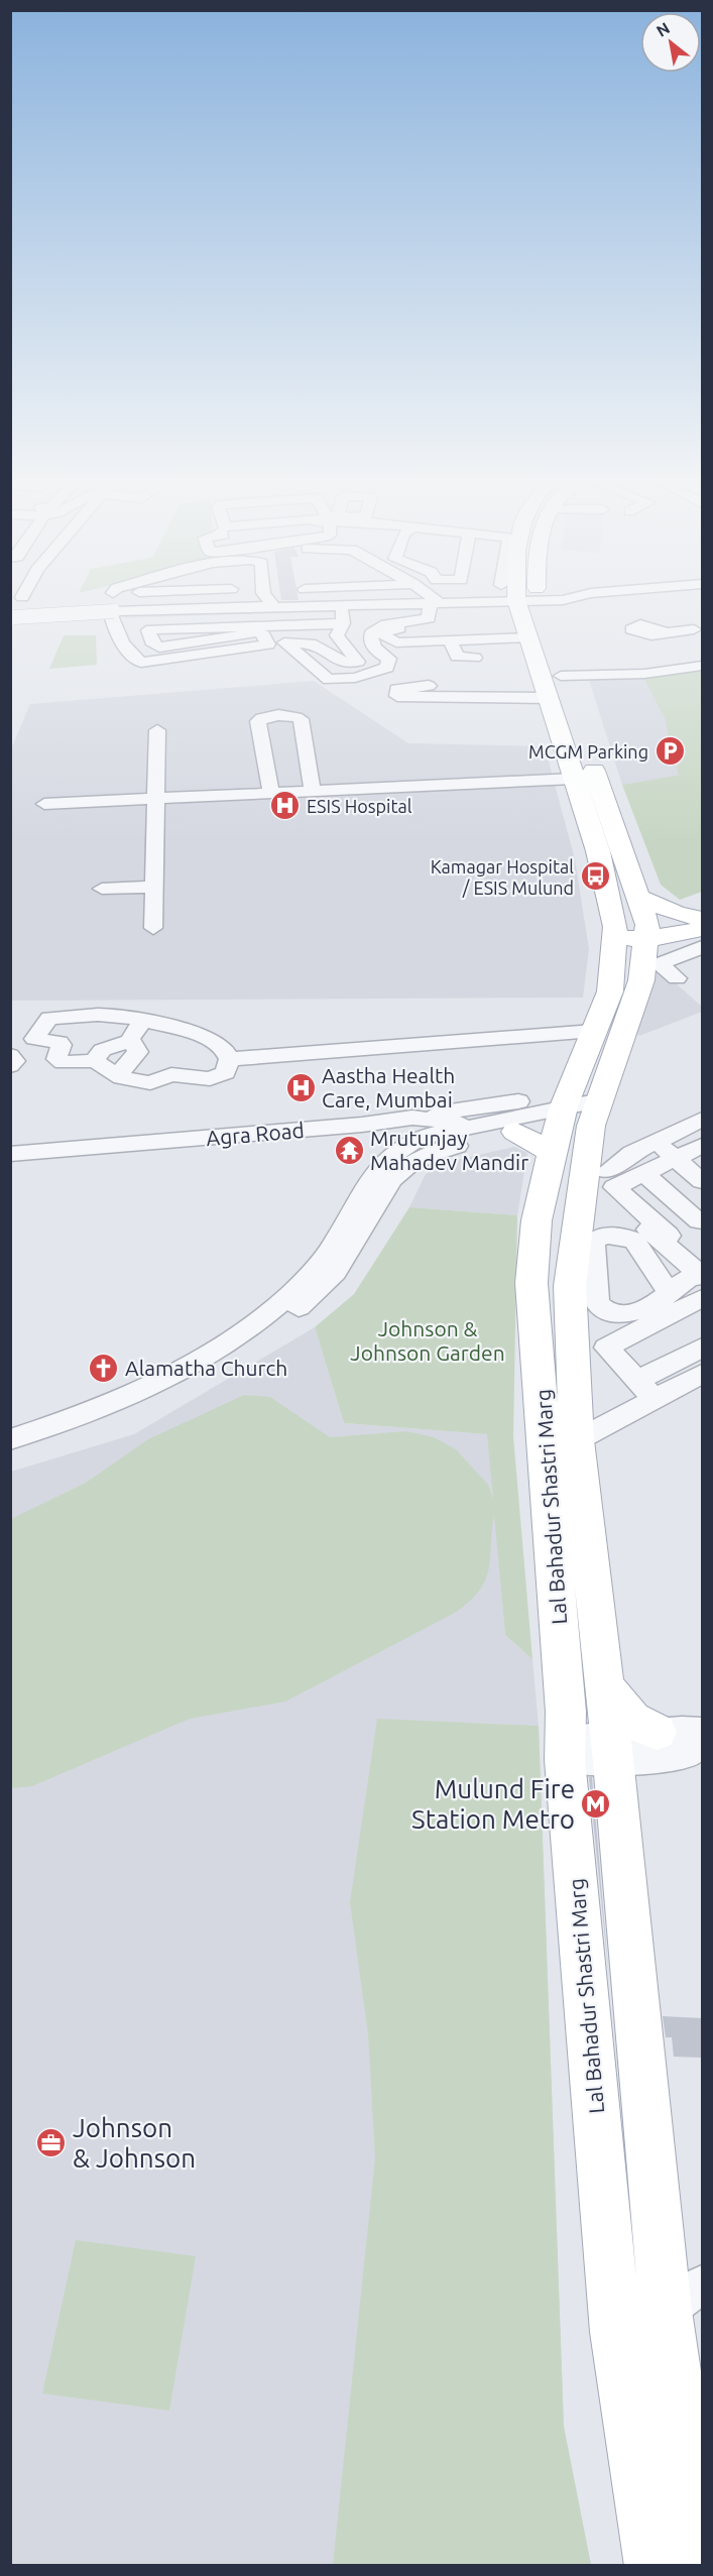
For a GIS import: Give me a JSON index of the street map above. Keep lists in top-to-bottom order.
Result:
{
  "streets": {
    "main road": ["Lal Bahadur Shastri Marg"],
    "street": ["Agra Road"]
  },
  "parks": ["Johnson & Johnson Garden"],
  "places": {
    "parking": ["MCGM Parking"],
    "hospital": ["ESIS Hospital", "Aastha Health Care, Mumbai"],
    "bus stop": ["Kamagar Hospital / ESIS Mulund"],
    "temple": ["Mrutunjay Mahadev Mandir"],
    "church": ["Alamatha Church"],
    "metro station": ["Mulund Fire Station Metro"],
    "office": ["Johnson & Johnson"]
  },
  "north": "top left"
}
